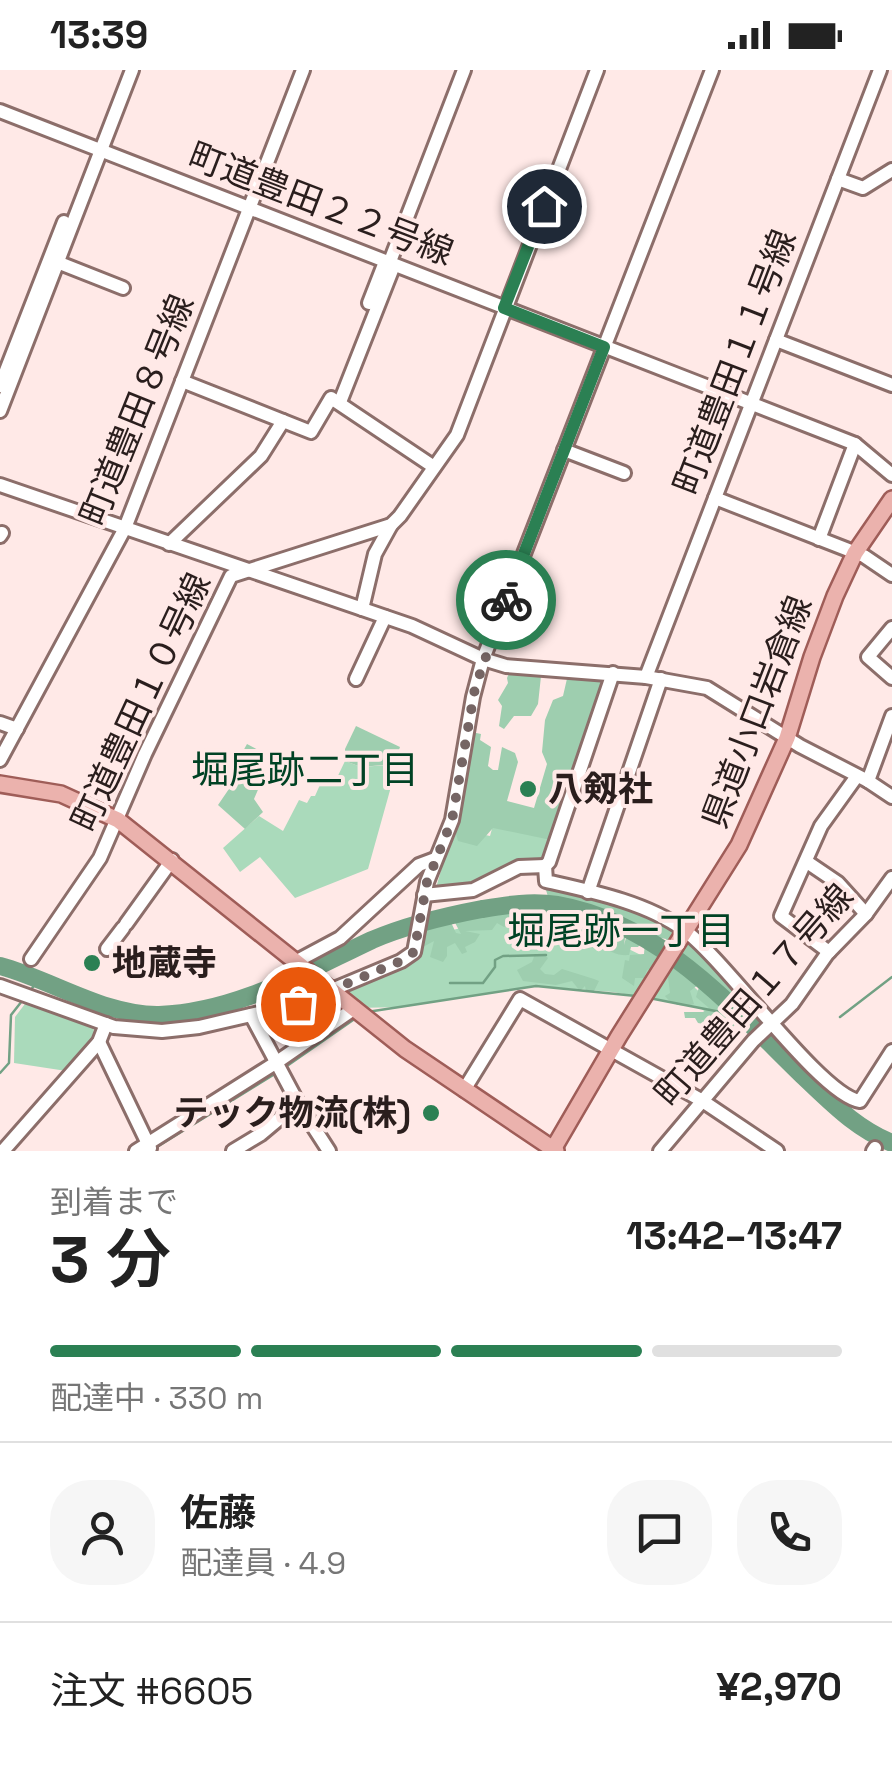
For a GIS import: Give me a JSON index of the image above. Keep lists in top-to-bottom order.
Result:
{
  "streets": {
    "main road": ["県道小口岩倉線"],
    "street": [
      "町道豊田２２号線",
      "町道豊田１１号線",
      "町道豊田８号線",
      "町道豊田１０号線",
      "町道豊田１７号線"
    ]
  },
  "crossings": [
    ["町道豊田２２号線", "町道豊田１１号線"],
    ["町道豊田２２号線", "町道豊田８号線"]
  ],
  "districts": ["堀尾跡二丁目", "堀尾跡一丁目"],
  "places": ["八剱社", "地蔵寺", "テック物流(株)"],
  "page": {
    "status": "13:39",
    "heading": ["3 分", "到着まで", "13:42–13:47"],
    "panel": [
      "佐藤",
      "配達員 · 4.9",
      "注文 #6605",
      "¥2,970"
    ],
    "bar": "配達中 · 330 m"
  }
}
